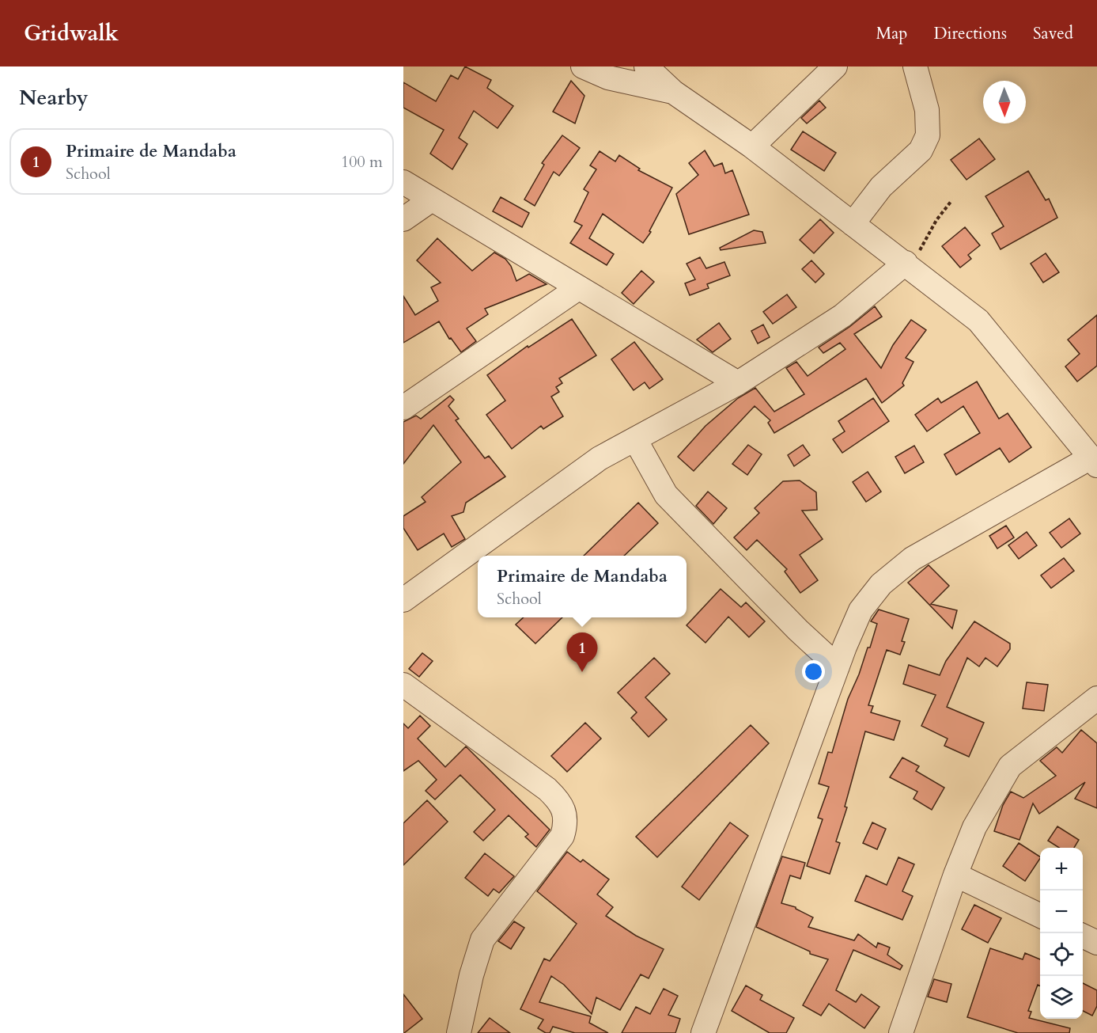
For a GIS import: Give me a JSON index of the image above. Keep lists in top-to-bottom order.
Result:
{
  "north": "bottom",
  "page": {
    "header": "Gridwalk",
    "nav": ["Map", "Directions", "Saved"],
    "heading": "Nearby",
    "list": [
      {
        "mark": "1",
        "name": "Primaire de Mandaba",
        "note": "School",
        "value": "100 m"
      }
    ],
    "popup": ["Primaire de Mandaba", "School"],
    "pins": "1",
    "map_buttons": ["+", "−"]
  }
}
